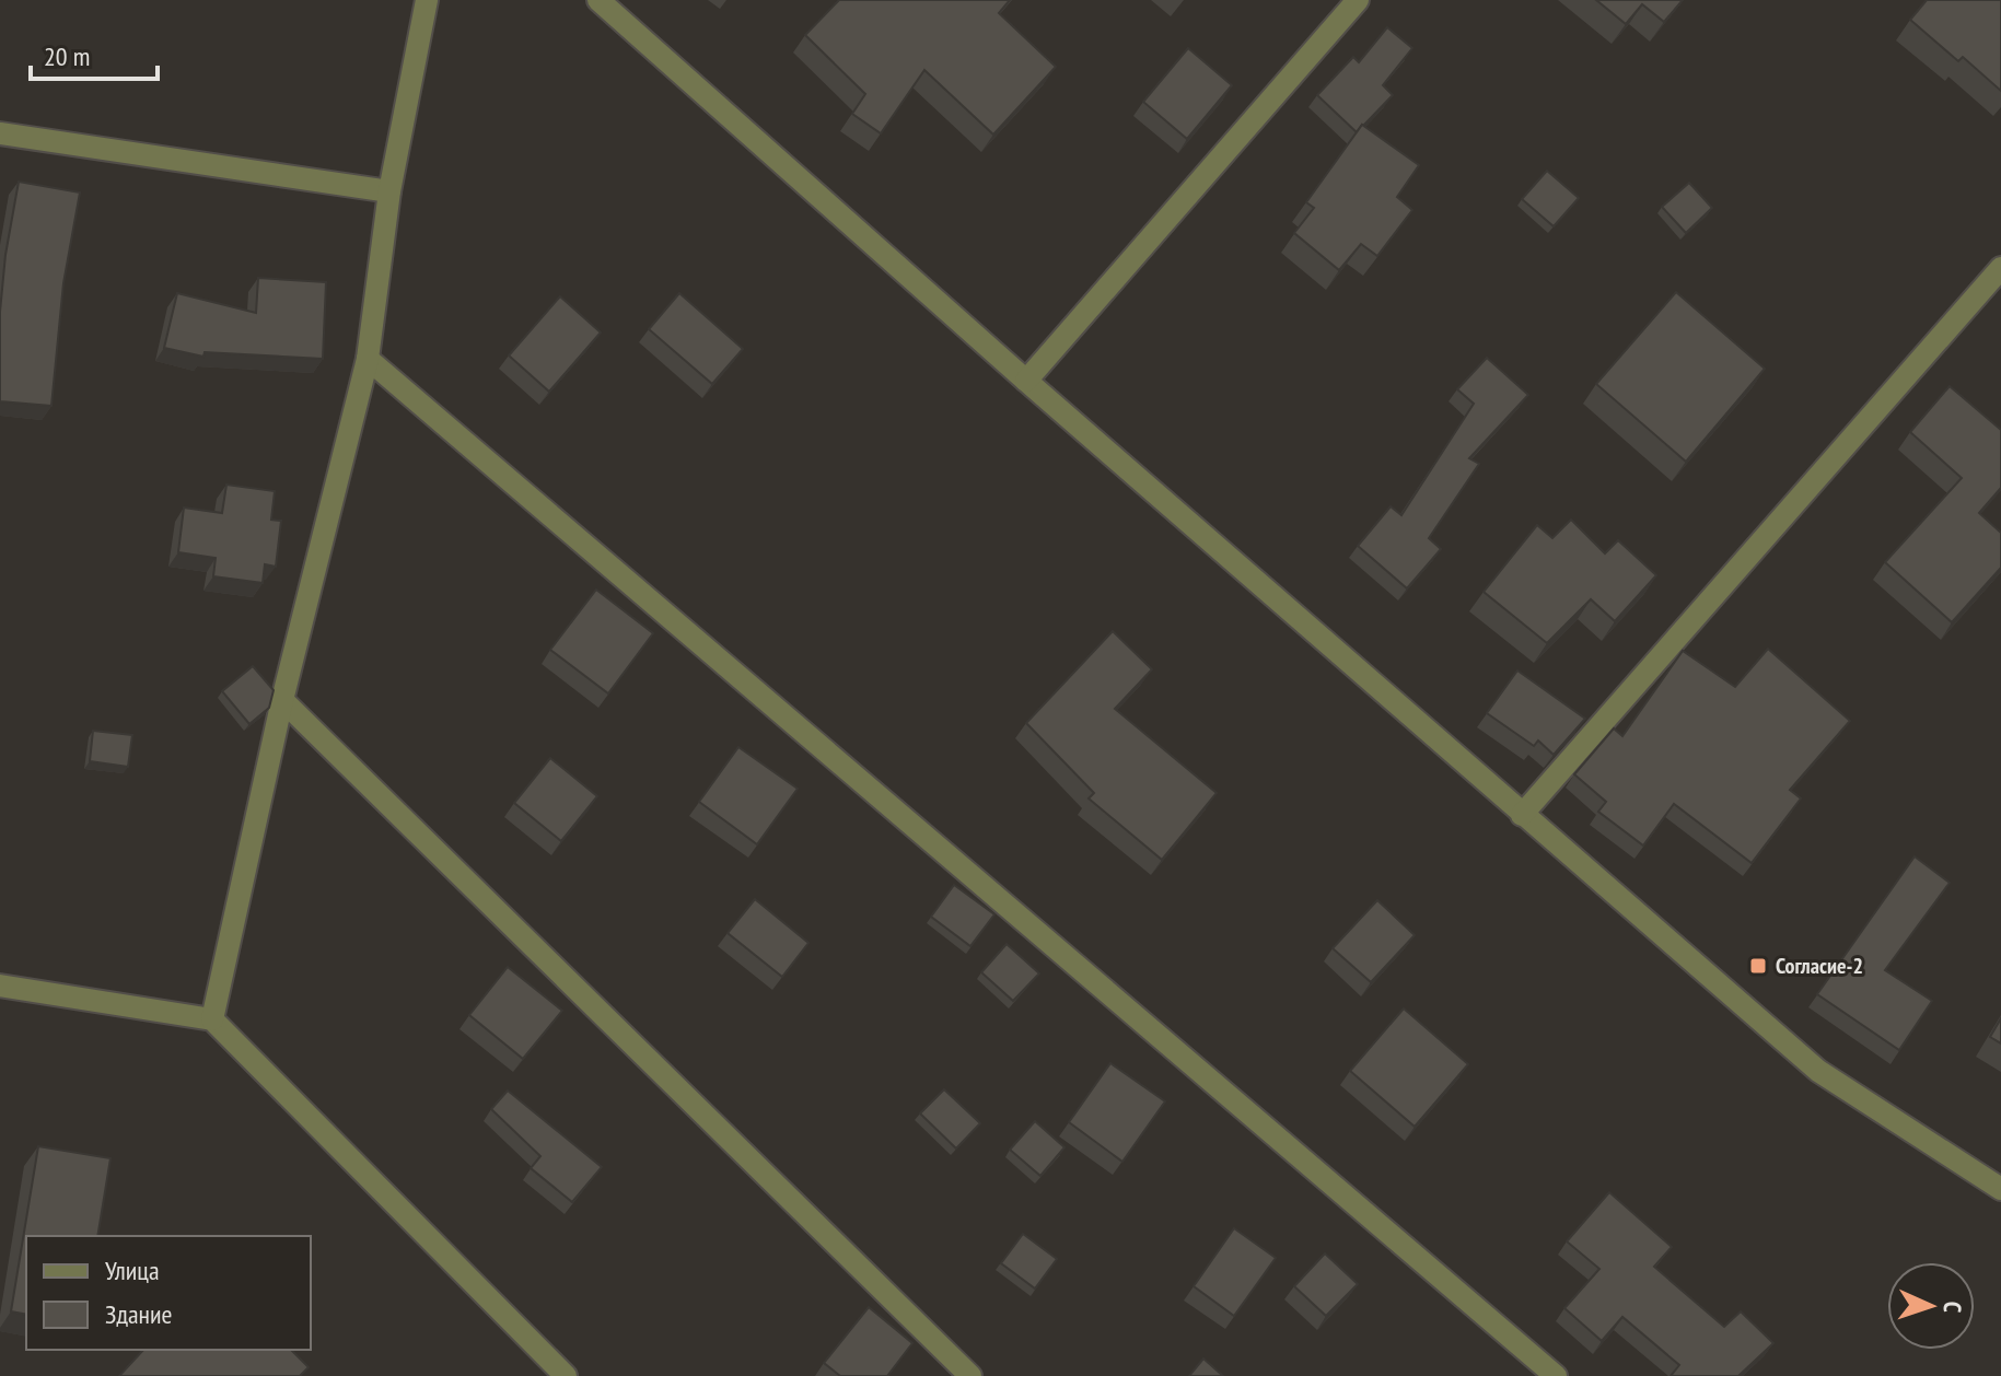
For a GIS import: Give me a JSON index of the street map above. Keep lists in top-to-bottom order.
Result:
{
  "places": {
    "transit": ["Согласие-2"]
  },
  "legend": ["Улица", "Здание"],
  "scale_bar": "20 m",
  "north": "right"
}
